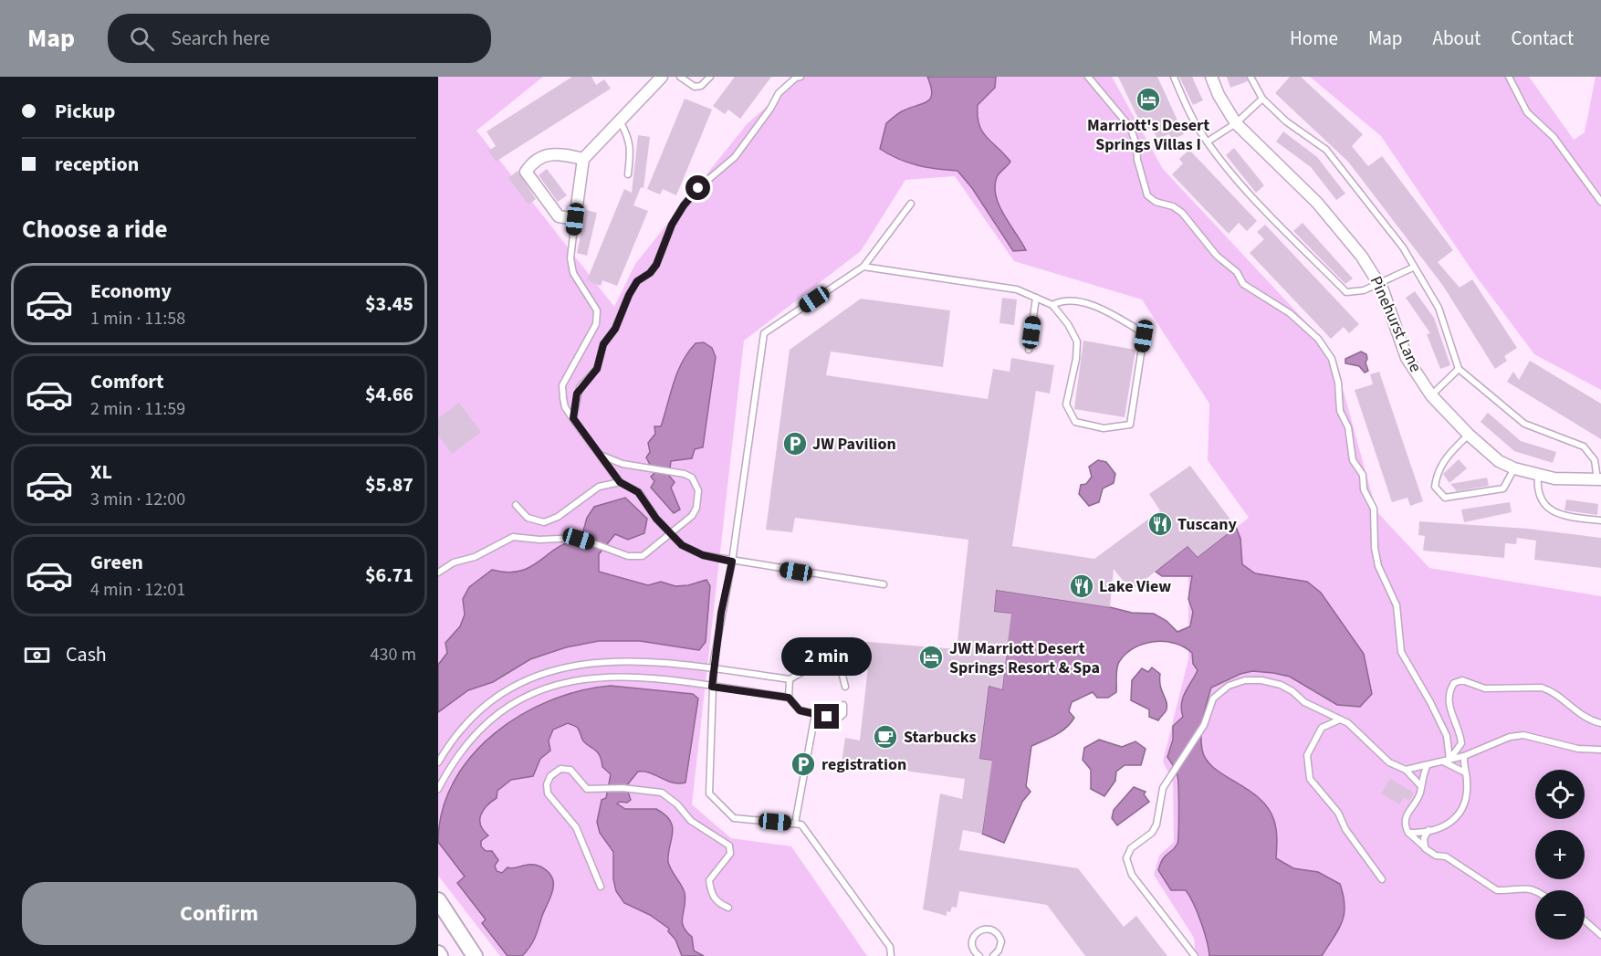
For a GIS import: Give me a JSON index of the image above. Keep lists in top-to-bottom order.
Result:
{
  "streets": {
    "street": ["Pinehurst Lane"]
  },
  "places": {
    "hotel": ["Marriott's Desert Springs Villas I", "JW Marriott Desert Springs Resort & Spa"],
    "parking": ["JW Pavilion", "registration"],
    "restaurant": ["Tuscany", "Lake View"],
    "cafe": ["Starbucks"]
  },
  "page": {
    "header": "Map",
    "search": "Search here",
    "nav": [
      "Home",
      "Map",
      "About",
      "Contact"
    ],
    "banner": ["Pickup", "reception"],
    "heading": "Choose a ride",
    "list": [
      {
        "name": "Economy",
        "note": "1 min · 11:58",
        "value": "$3.45"
      },
      {
        "name": "Comfort",
        "note": "2 min · 11:59",
        "value": "$4.66"
      },
      {
        "name": "XL",
        "note": "3 min · 12:00",
        "value": "$5.87"
      },
      {
        "name": "Green",
        "note": "4 min · 12:01",
        "value": "$6.71"
      }
    ],
    "pay": ["Cash", "430 m"],
    "bubble": "2 min",
    "map_buttons": ["+", "−"],
    "buttons": "Confirm"
  }
}
